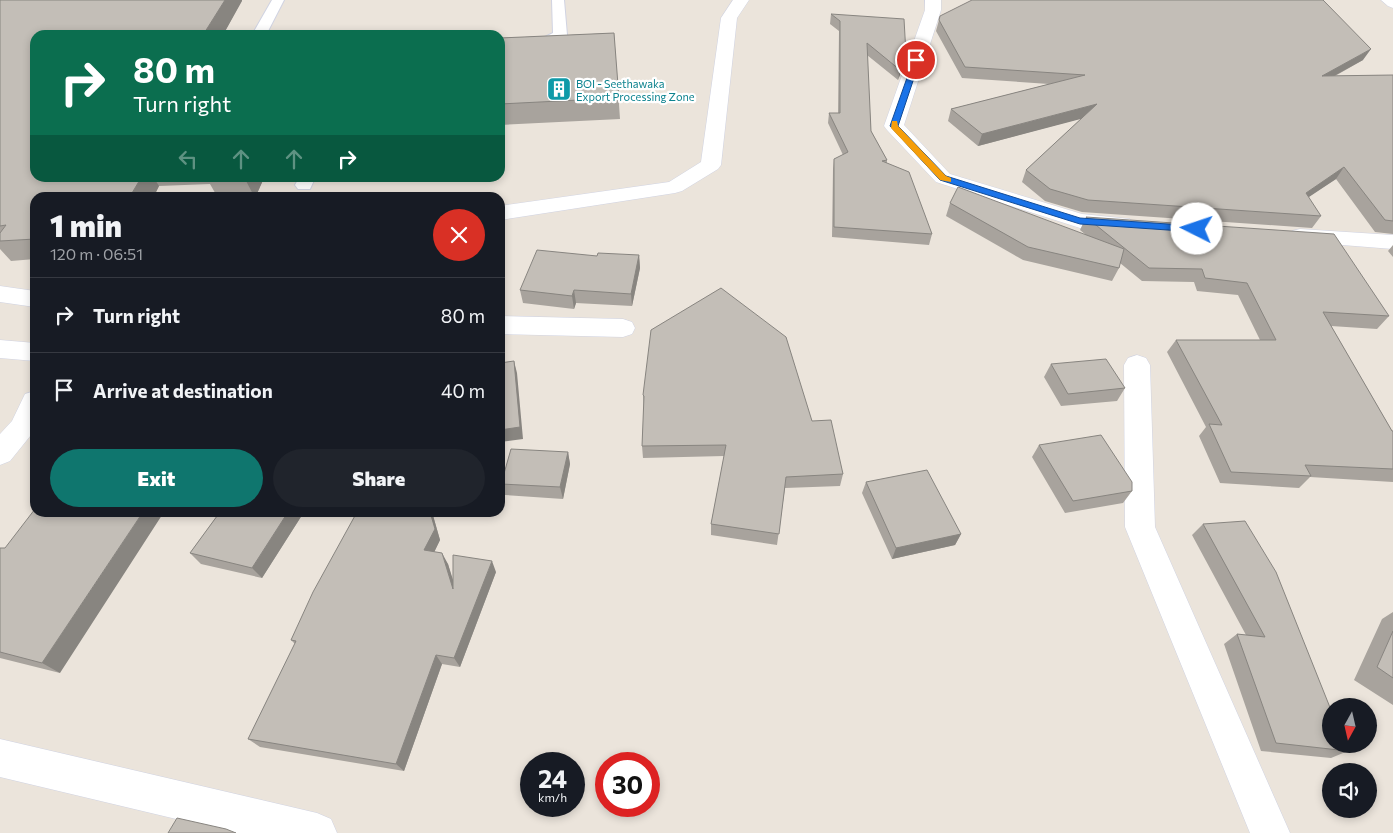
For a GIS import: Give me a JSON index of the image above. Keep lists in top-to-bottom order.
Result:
{
  "places": {
    "building": ["BOI - Seethawaka Export Processing Zone"]
  },
  "north": "bottom",
  "page": {
    "turn": ["80 m", "Turn right"],
    "heading": ["1 min", "120 m · 06:51"],
    "list": [
      {
        "name": "Turn right",
        "value": "80 m"
      },
      {
        "name": "Arrive at destination",
        "value": "40 m"
      }
    ],
    "buttons": ["Exit", "Share"],
    "speed": "24 km/h",
    "limit": "30"
  }
}
